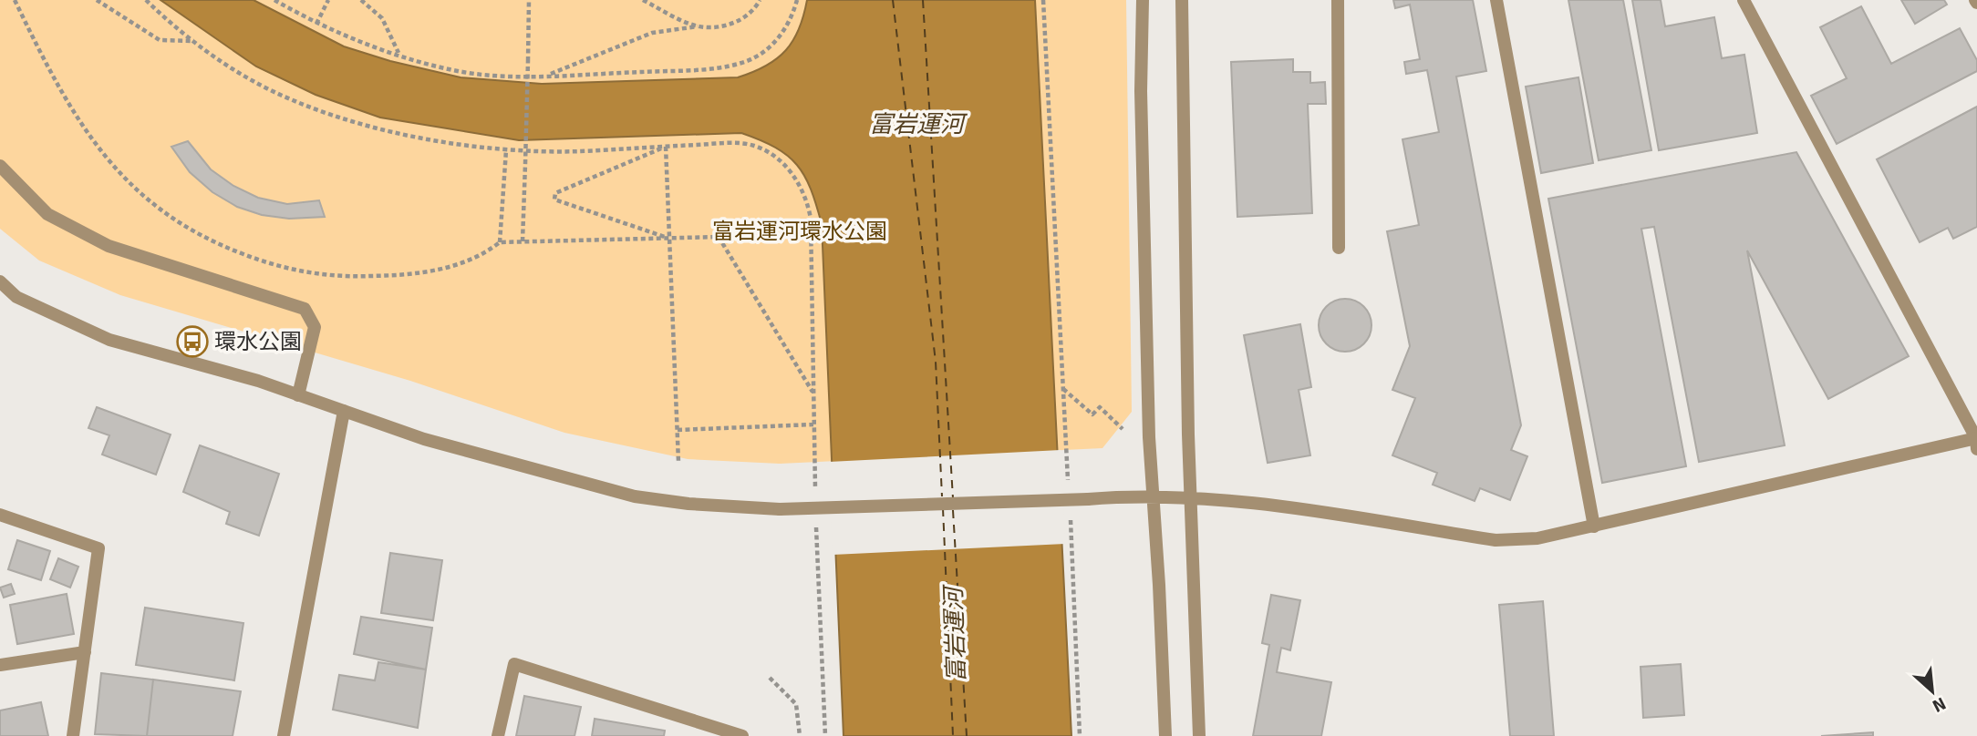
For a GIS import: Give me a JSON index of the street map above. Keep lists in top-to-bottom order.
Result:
{
  "water": ["富岩運河"],
  "parks": ["富岩運河環水公園"],
  "places": {
    "bus stop": ["環水公園"]
  },
  "north": "bottom right"
}
